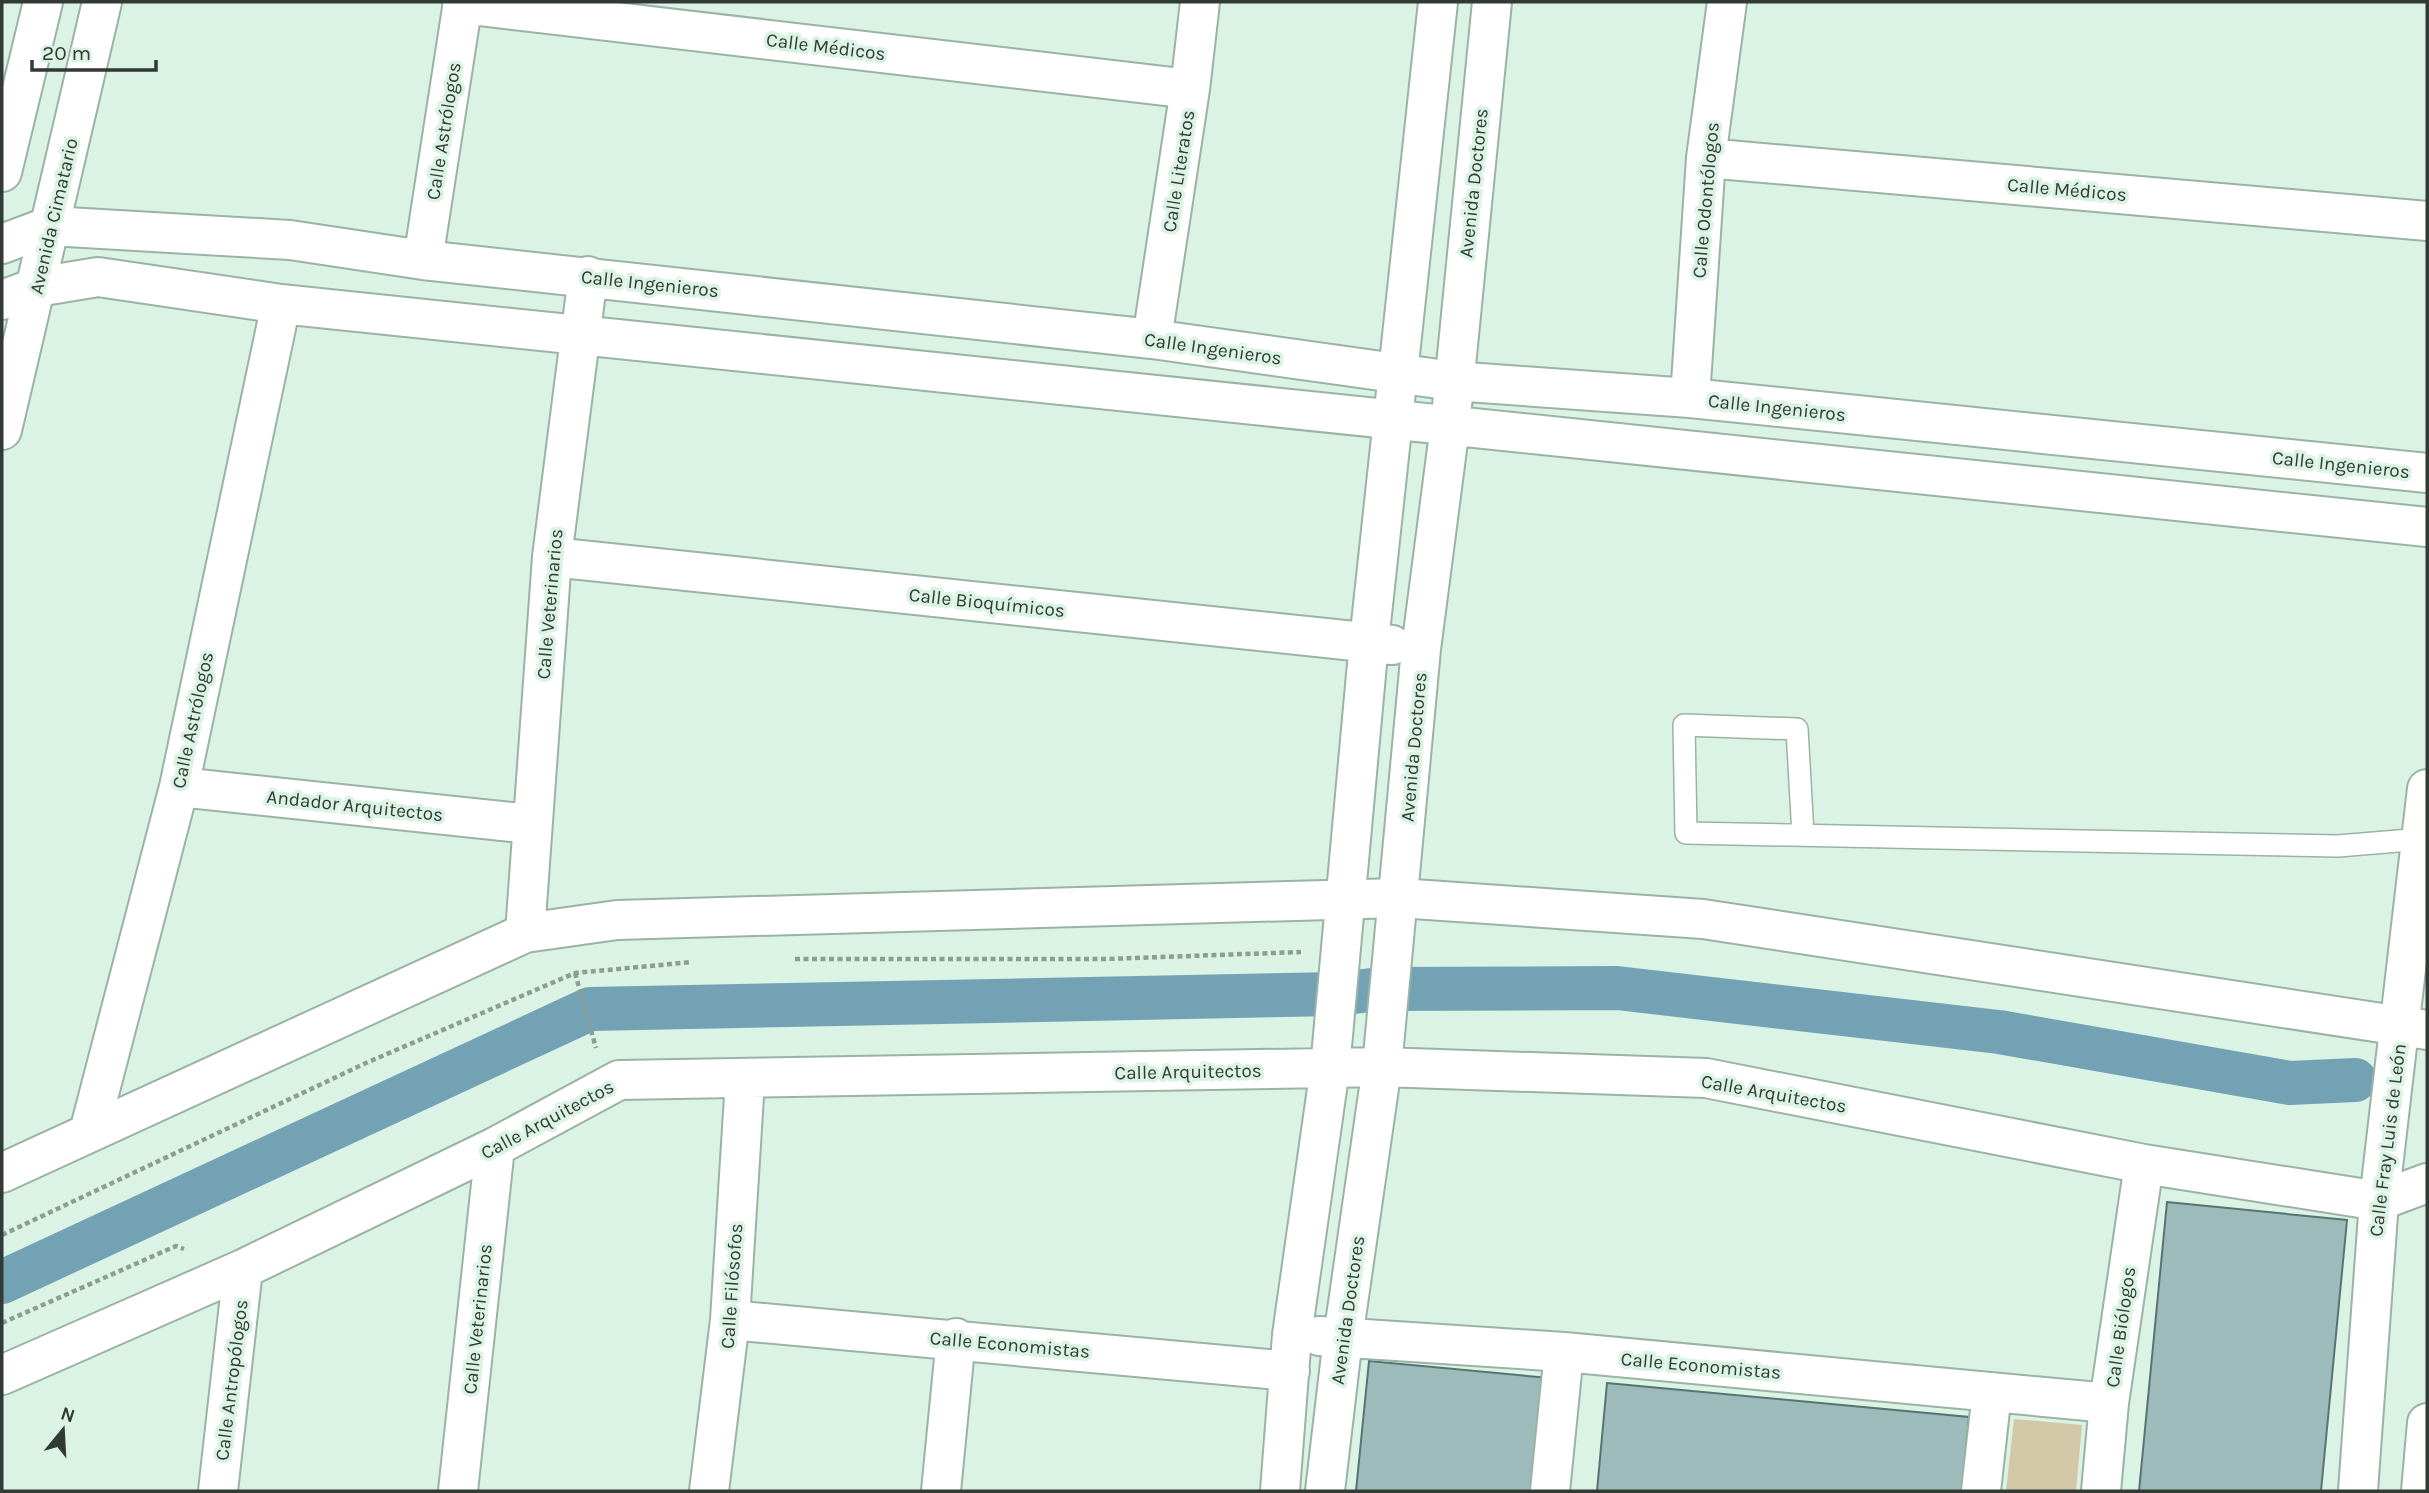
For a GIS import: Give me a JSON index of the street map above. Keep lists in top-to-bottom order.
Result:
{
  "streets": {
    "street": [
      "Calle Médicos",
      "Calle Astrólogos",
      "Calle Literatos",
      "Avenida Doctores",
      "Calle Odontólogos",
      "Avenida Cimatario",
      "Calle Ingenieros",
      "Calle Bioquímicos",
      "Calle Veterinarios",
      "Andador Arquitectos",
      "Calle Arquitectos",
      "Calle Fray Luis de León",
      "Calle Filósofos",
      "Calle Biólogos",
      "Calle Economistas",
      "Calle Antropólogos"
    ]
  },
  "crossings": [
    ["Calle Médicos", "Calle Astrólogos"],
    ["Calle Médicos", "Calle Literatos"],
    ["Calle Médicos", "Calle Odontólogos"],
    ["Calle Astrólogos", "Calle Ingenieros"],
    ["Calle Astrólogos", "Andador Arquitectos"],
    ["Calle Literatos", "Calle Ingenieros"],
    ["Avenida Doctores", "Calle Ingenieros"],
    ["Avenida Doctores", "Calle Bioquímicos"],
    ["Avenida Doctores", "Calle Arquitectos"],
    ["Avenida Doctores", "Calle Economistas"],
    ["Calle Odontólogos", "Calle Ingenieros"],
    ["Avenida Cimatario", "Calle Ingenieros"],
    ["Calle Ingenieros", "Calle Veterinarios"],
    ["Calle Bioquímicos", "Calle Veterinarios"],
    ["Calle Veterinarios", "Andador Arquitectos"],
    ["Calle Veterinarios", "Calle Arquitectos"],
    ["Calle Arquitectos", "Calle Fray Luis de León"],
    ["Calle Arquitectos", "Calle Filósofos"],
    ["Calle Arquitectos", "Calle Biólogos"],
    ["Calle Arquitectos", "Calle Antropólogos"],
    ["Calle Filósofos", "Calle Economistas"],
    ["Calle Biólogos", "Calle Economistas"]
  ],
  "scale_bar": "20 m",
  "north": "top"
}
